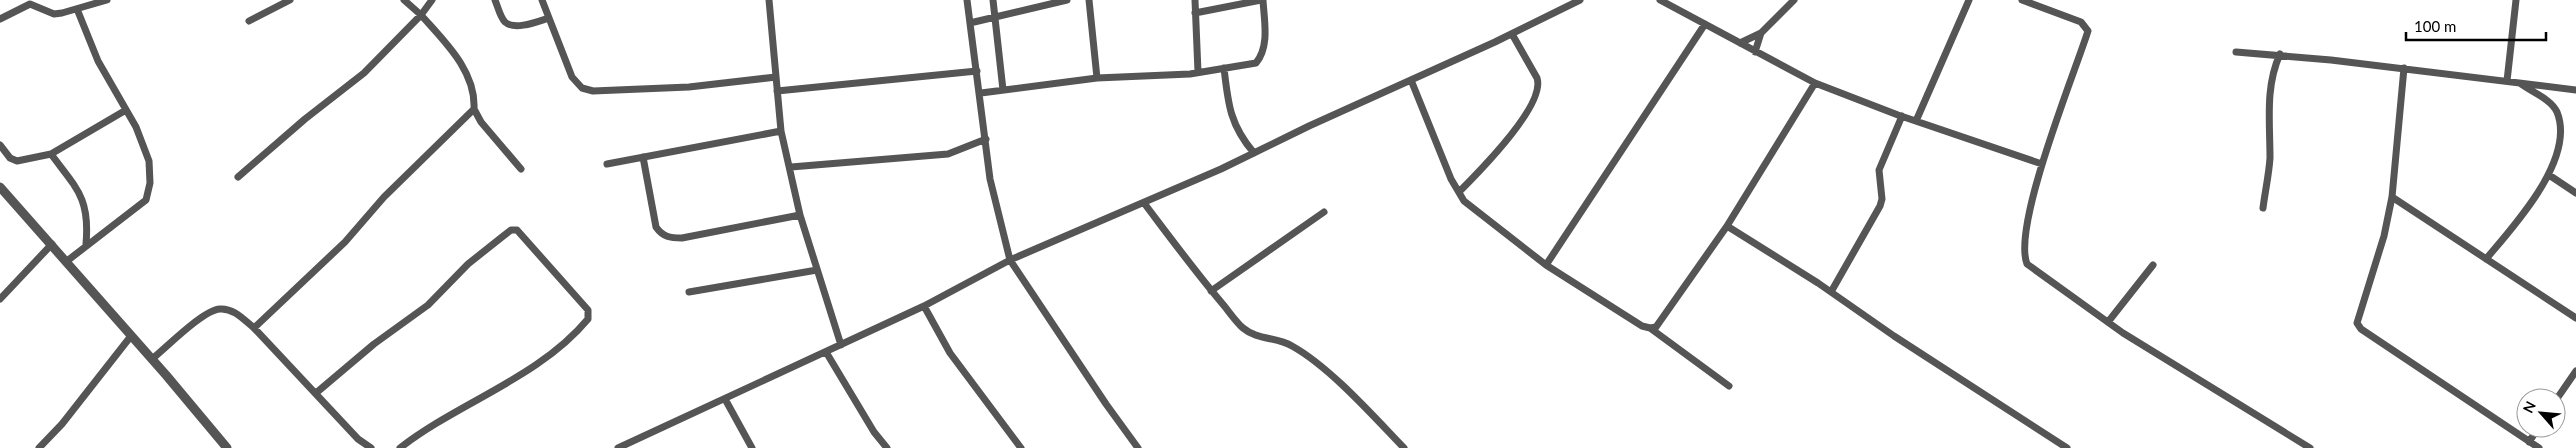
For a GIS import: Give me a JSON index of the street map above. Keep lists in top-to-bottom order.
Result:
{
  "scale_bar": "100 m",
  "north": "top left"
}
